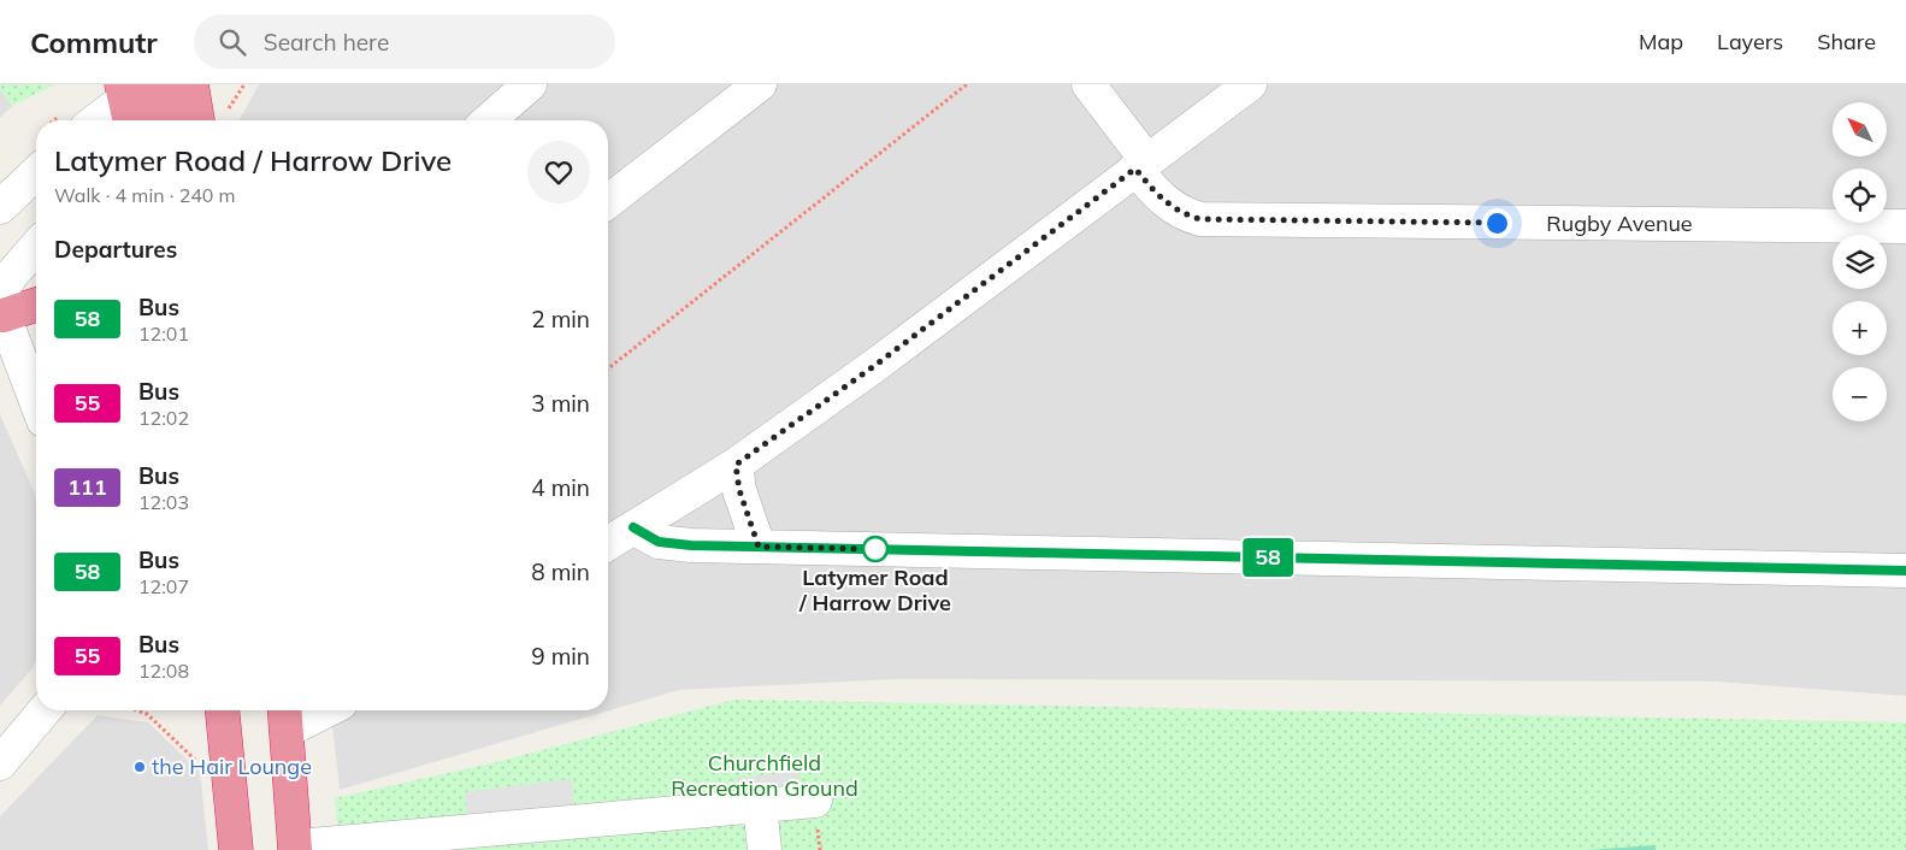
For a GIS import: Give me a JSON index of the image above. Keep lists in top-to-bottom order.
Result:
{
  "streets": {
    "street": ["Rugby Avenue"]
  },
  "parks": ["Churchfield Recreation Ground"],
  "places": ["Latymer Road / Harrow Drive", "the Hair Lounge"],
  "lines": ["bus line 58"],
  "north": "top left",
  "page": {
    "header": "Commutr",
    "search": "Search here",
    "nav": ["Map", "Layers", "Share"],
    "on_map": "58",
    "map_buttons": ["+", "−"],
    "heading": [
      ["Latymer Road / Harrow Drive", "Walk · 4 min · 240 m"],
      "Departures"
    ],
    "list": [
      {
        "mark": "58",
        "name": "Bus",
        "note": "12:01",
        "value": "2 min"
      },
      {
        "mark": "55",
        "name": "Bus",
        "note": "12:02",
        "value": "3 min"
      },
      {
        "mark": "111",
        "name": "Bus",
        "note": "12:03",
        "value": "4 min"
      },
      {
        "mark": "58",
        "name": "Bus",
        "note": "12:07",
        "value": "8 min"
      },
      {
        "mark": "55",
        "name": "Bus",
        "note": "12:08",
        "value": "9 min"
      }
    ]
  }
}
